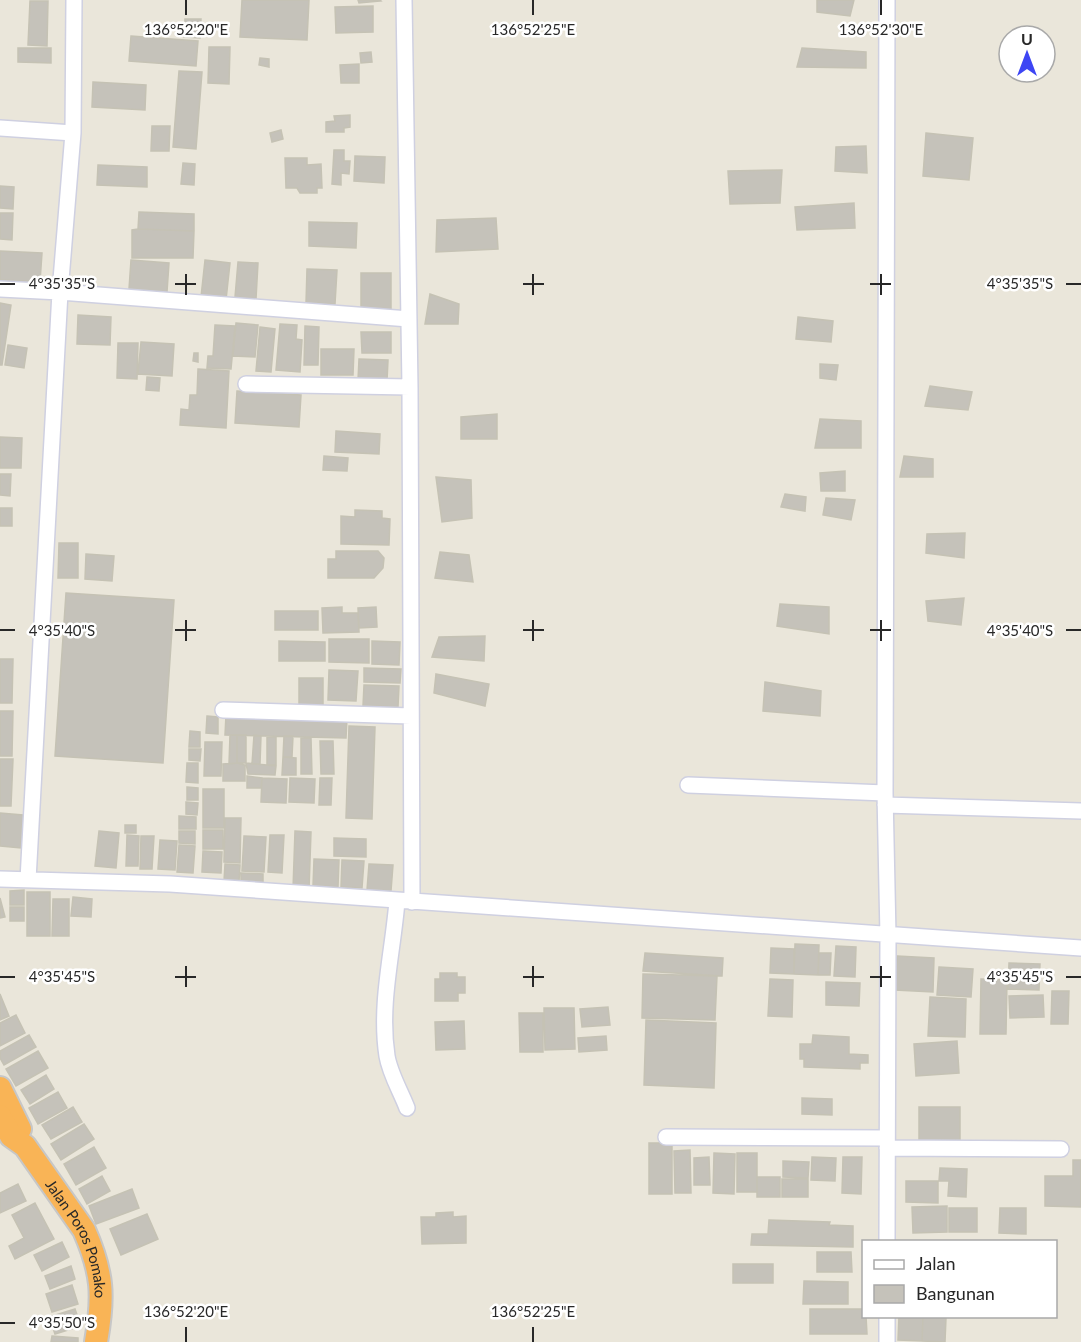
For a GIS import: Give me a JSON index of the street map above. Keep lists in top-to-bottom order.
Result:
{
  "streets": {
    "highway": ["Jalan Poros Pomako"]
  },
  "legend": ["Jalan", "Bangunan"],
  "north": "top",
  "coordinates": [
    "136°52'20\"E",
    "136°52'25\"E",
    "136°52'30\"E",
    "4°35'35\"S",
    "4°35'40\"S",
    "4°35'45\"S",
    "4°35'50\"S"
  ]
}
